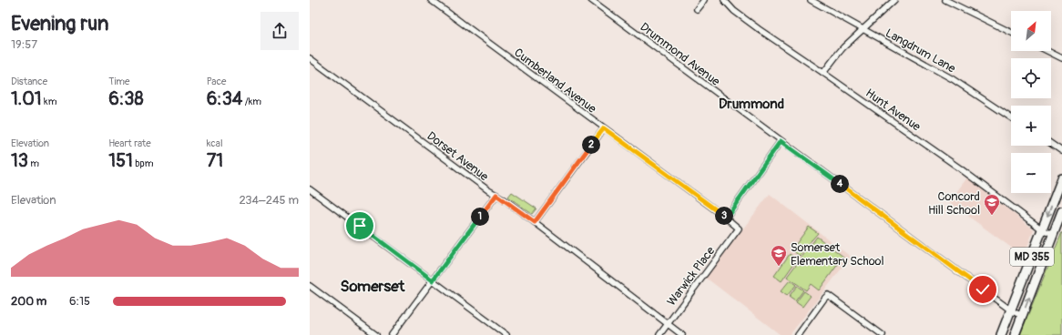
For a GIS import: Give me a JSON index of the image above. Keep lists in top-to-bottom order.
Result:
{
  "streets": {
    "main road": ["MD 355"],
    "street": [
      "Langdrum Lane",
      "Drummond Avenue",
      "Cumberland Avenue",
      "Hunt Avenue",
      "Dorset Avenue",
      "Warwick Place"
    ]
  },
  "crossings": [
    ["Drummond Avenue", "MD 355"],
    ["Cumberland Avenue", "Warwick Place"],
    ["Hunt Avenue", "MD 355"],
    ["Dorset Avenue", "Warwick Place"]
  ],
  "districts": ["Drummond", "Somerset"],
  "places": {
    "school or university": ["Concord Hill School", "Somerset Elementary School"]
  },
  "north": "top right",
  "page": {
    "heading": ["Evening run", "19:57"],
    "map_buttons": ["+", "−"],
    "stats": [
      ["Distance", "1.01 km"],
      ["Time", "6:38"],
      ["Pace", "6:34 /km"],
      ["Elevation", "13 m"],
      ["Heart rate", "151 bpm"],
      ["kcal", "71"]
    ],
    "pins": [
      "2",
      "4",
      "3",
      "1"
    ],
    "chart": ["Elevation", "234–245 m"],
    "list": [
      {
        "name": "200 m",
        "note": "6:15"
      }
    ]
  }
}
